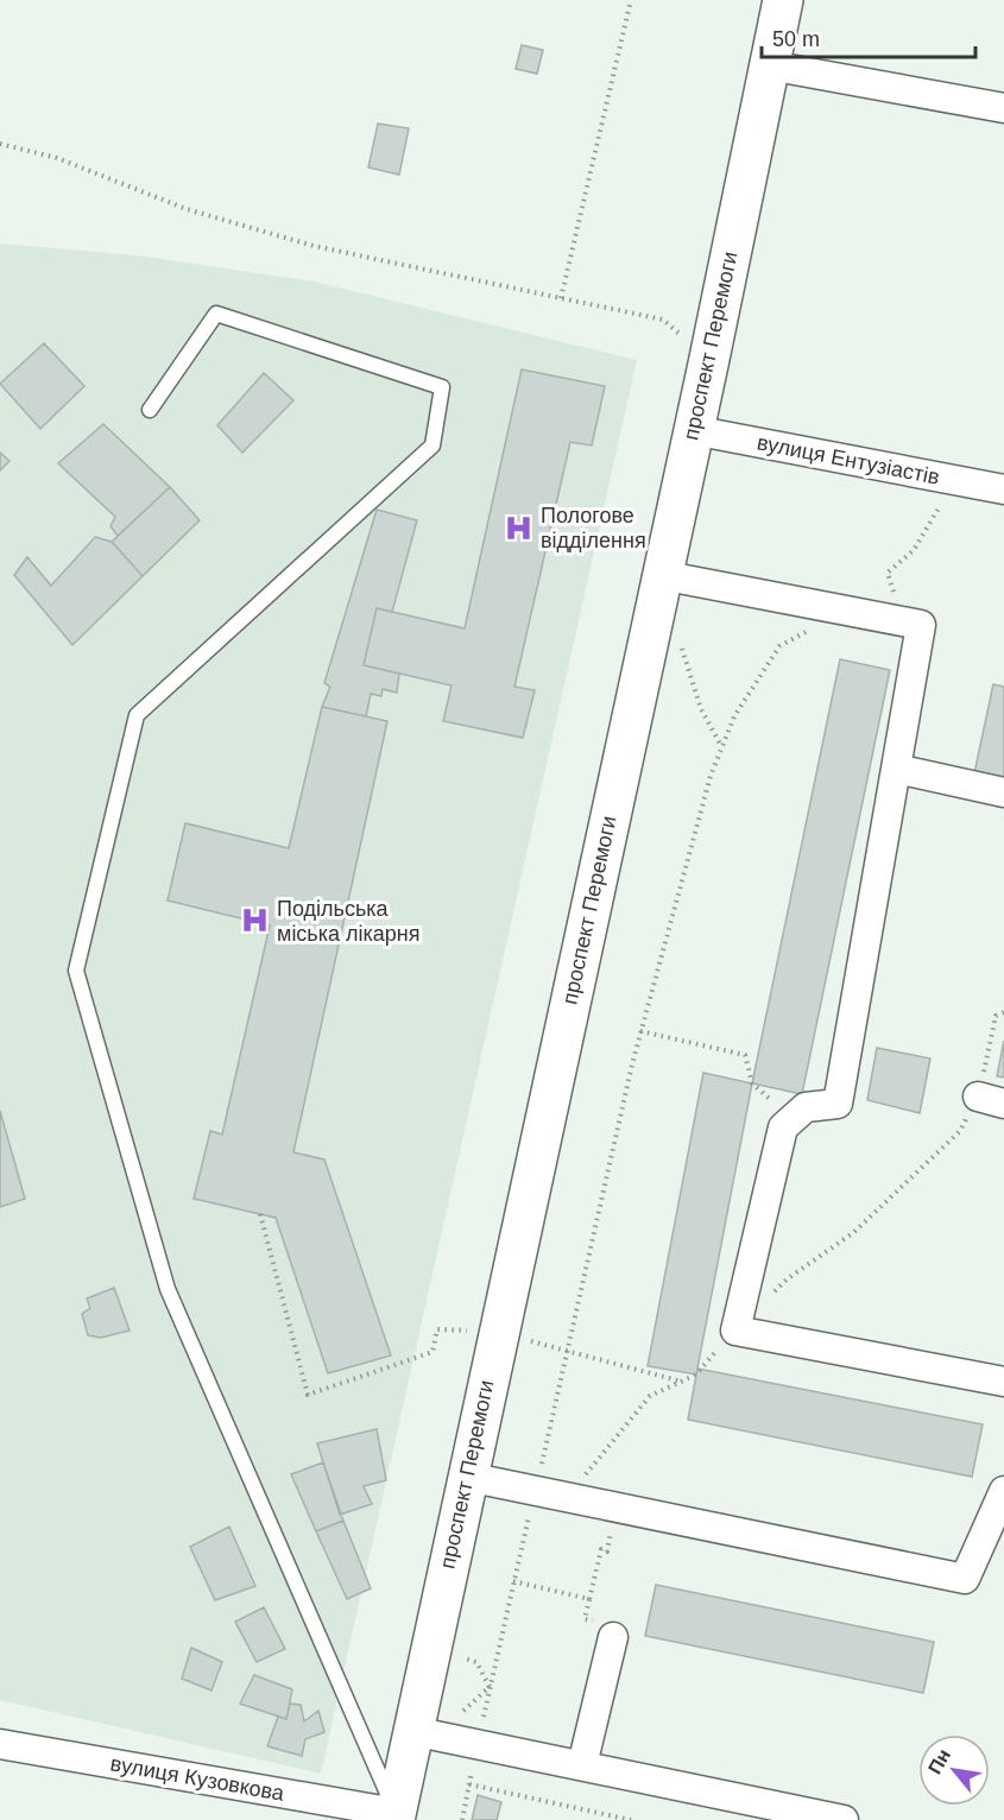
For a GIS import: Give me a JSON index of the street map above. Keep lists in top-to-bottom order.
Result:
{
  "streets": {
    "main road": ["проспект Перемоги"],
    "street": ["вулиця Ентузіастів", "вулиця Кузовкова"]
  },
  "crossings": [
    ["проспект Перемоги", "вулиця Ентузіастів"],
    ["проспект Перемоги", "вулиця Кузовкова"]
  ],
  "places": {
    "hospital": ["Пологове відділення", "Подільська міська лікарня"]
  },
  "scale_bar": "50 m",
  "north": "top left"
}
